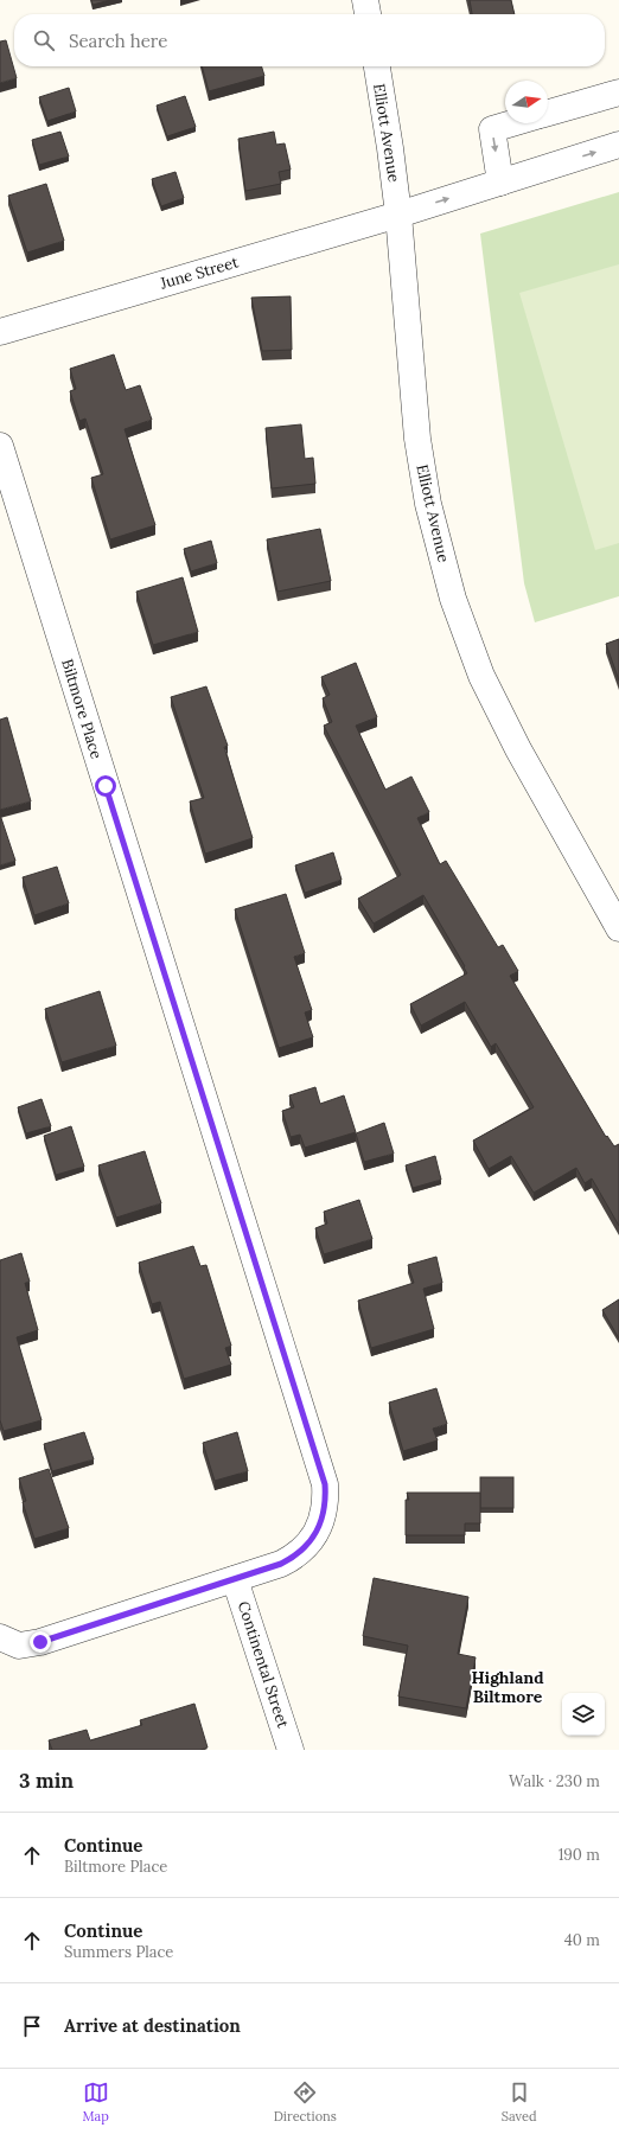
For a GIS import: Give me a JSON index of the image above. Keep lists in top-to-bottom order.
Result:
{
  "streets": {
    "street": [
      "Elliott Avenue",
      "June Street",
      "Biltmore Place",
      "Continental Street"
    ]
  },
  "crossings": [
    ["Elliott Avenue", "June Street"],
    ["Biltmore Place", "Continental Street"]
  ],
  "one_way": ["June Street"],
  "districts": ["Highland Biltmore"],
  "north": "right",
  "page": {
    "search": "Search here",
    "heading": ["3 min", "Walk · 230 m"],
    "list": [
      ["Continue", "Biltmore Place", "190 m"],
      ["Continue", "Summers Place", "40 m"],
      "Arrive at destination"
    ],
    "nav": ["Map", "Directions", "Saved"]
  }
}
